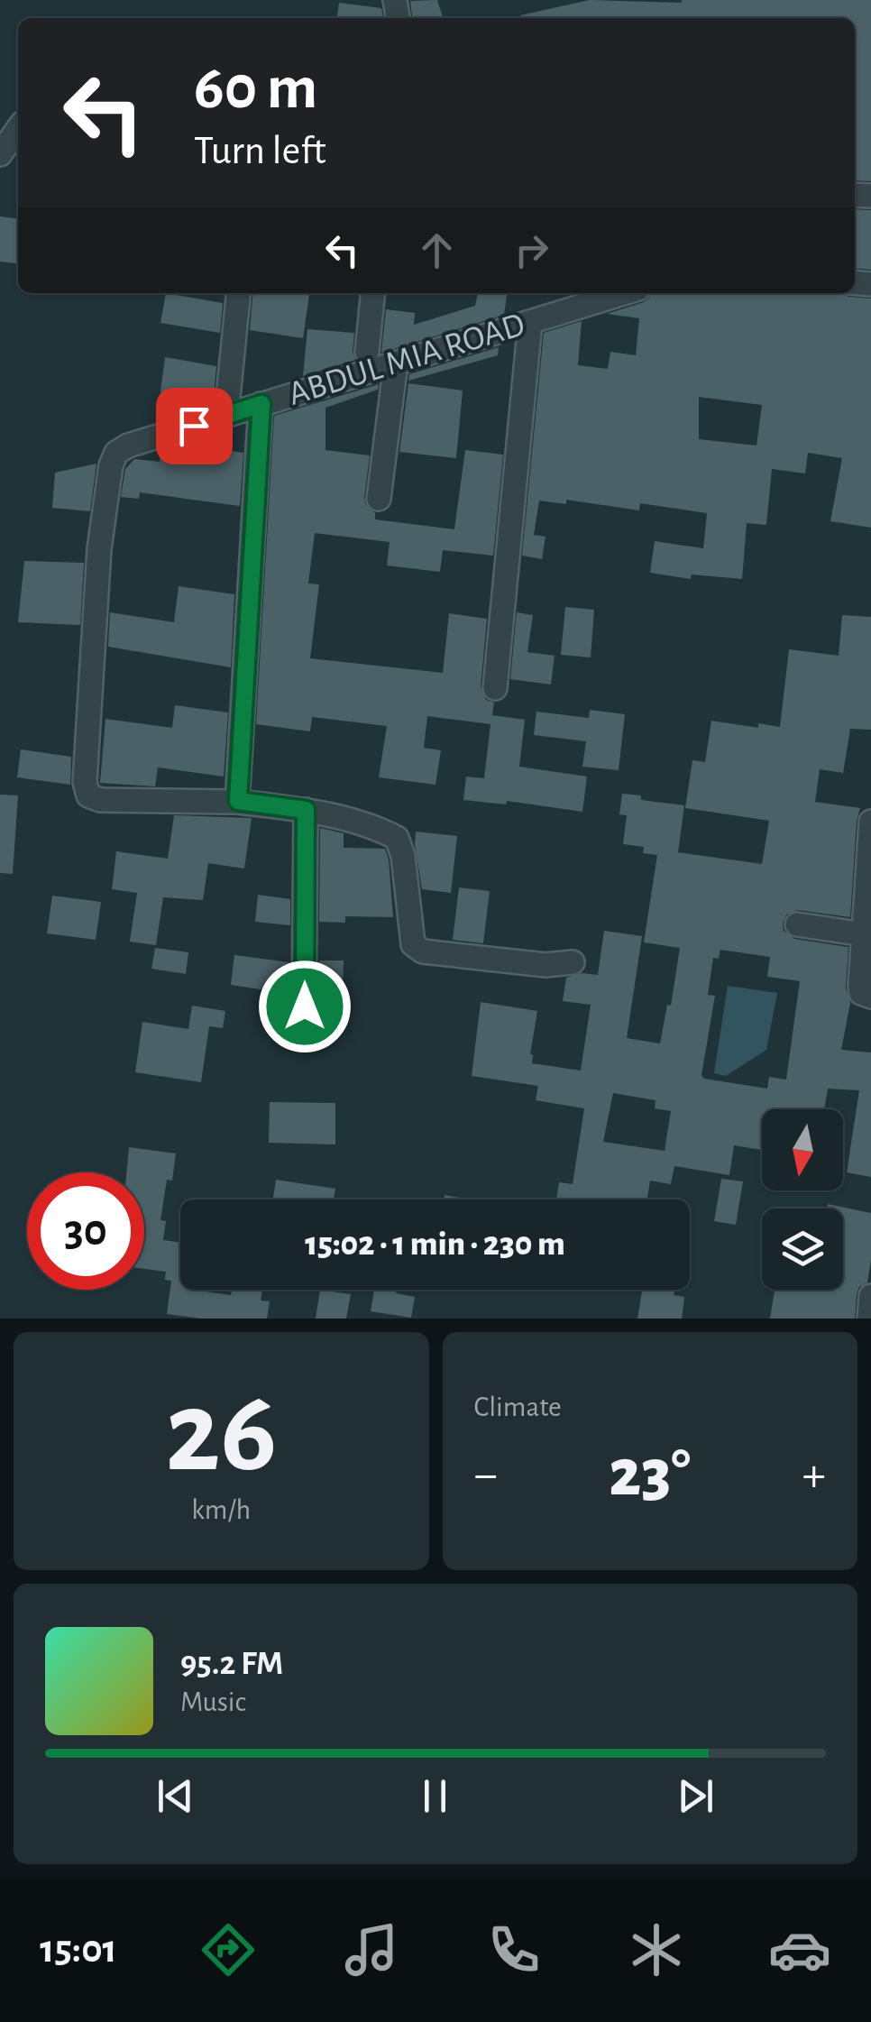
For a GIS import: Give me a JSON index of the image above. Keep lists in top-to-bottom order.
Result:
{
  "streets": {
    "street": ["ABDUL MIA ROAD"]
  },
  "north": "bottom",
  "page": {
    "turn": ["60 m", "Turn left"],
    "limit": "30",
    "trip": "15:02 · 1 min · 230 m",
    "tile": [
      ["26", "km/h"],
      "Climate"
    ],
    "heat": ["−", "23°", "+"],
    "song": ["95.2 FM", "Music"],
    "tabs": "15:01"
  }
}
